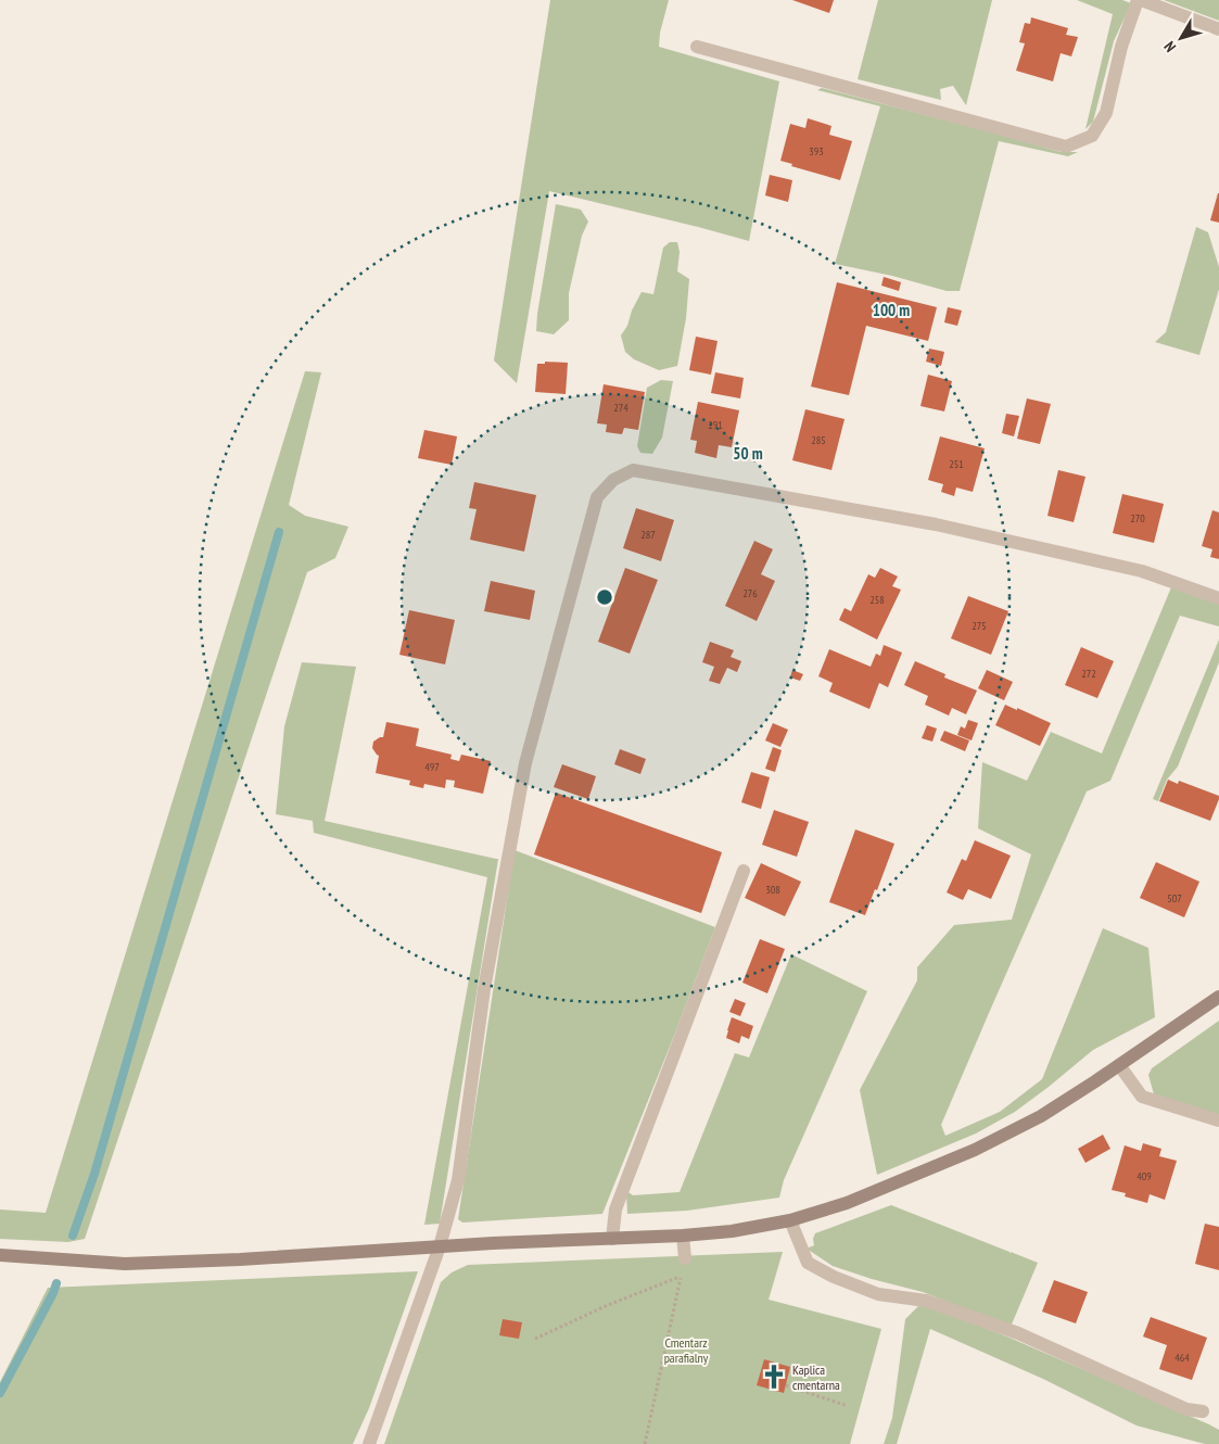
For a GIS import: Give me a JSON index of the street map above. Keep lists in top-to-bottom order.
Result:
{
  "parks": ["Cmentarz parafialny"],
  "places": {
    "church": ["Kaplica cmentarna"]
  },
  "house_numbers": [
    "393",
    "274",
    "291",
    "285",
    "251",
    "270",
    "287",
    "276",
    "258",
    "275",
    "272",
    "497",
    "308",
    "507",
    "409",
    "464"
  ],
  "north": "bottom left",
  "rings": ["100 m", "50 m"]
}
